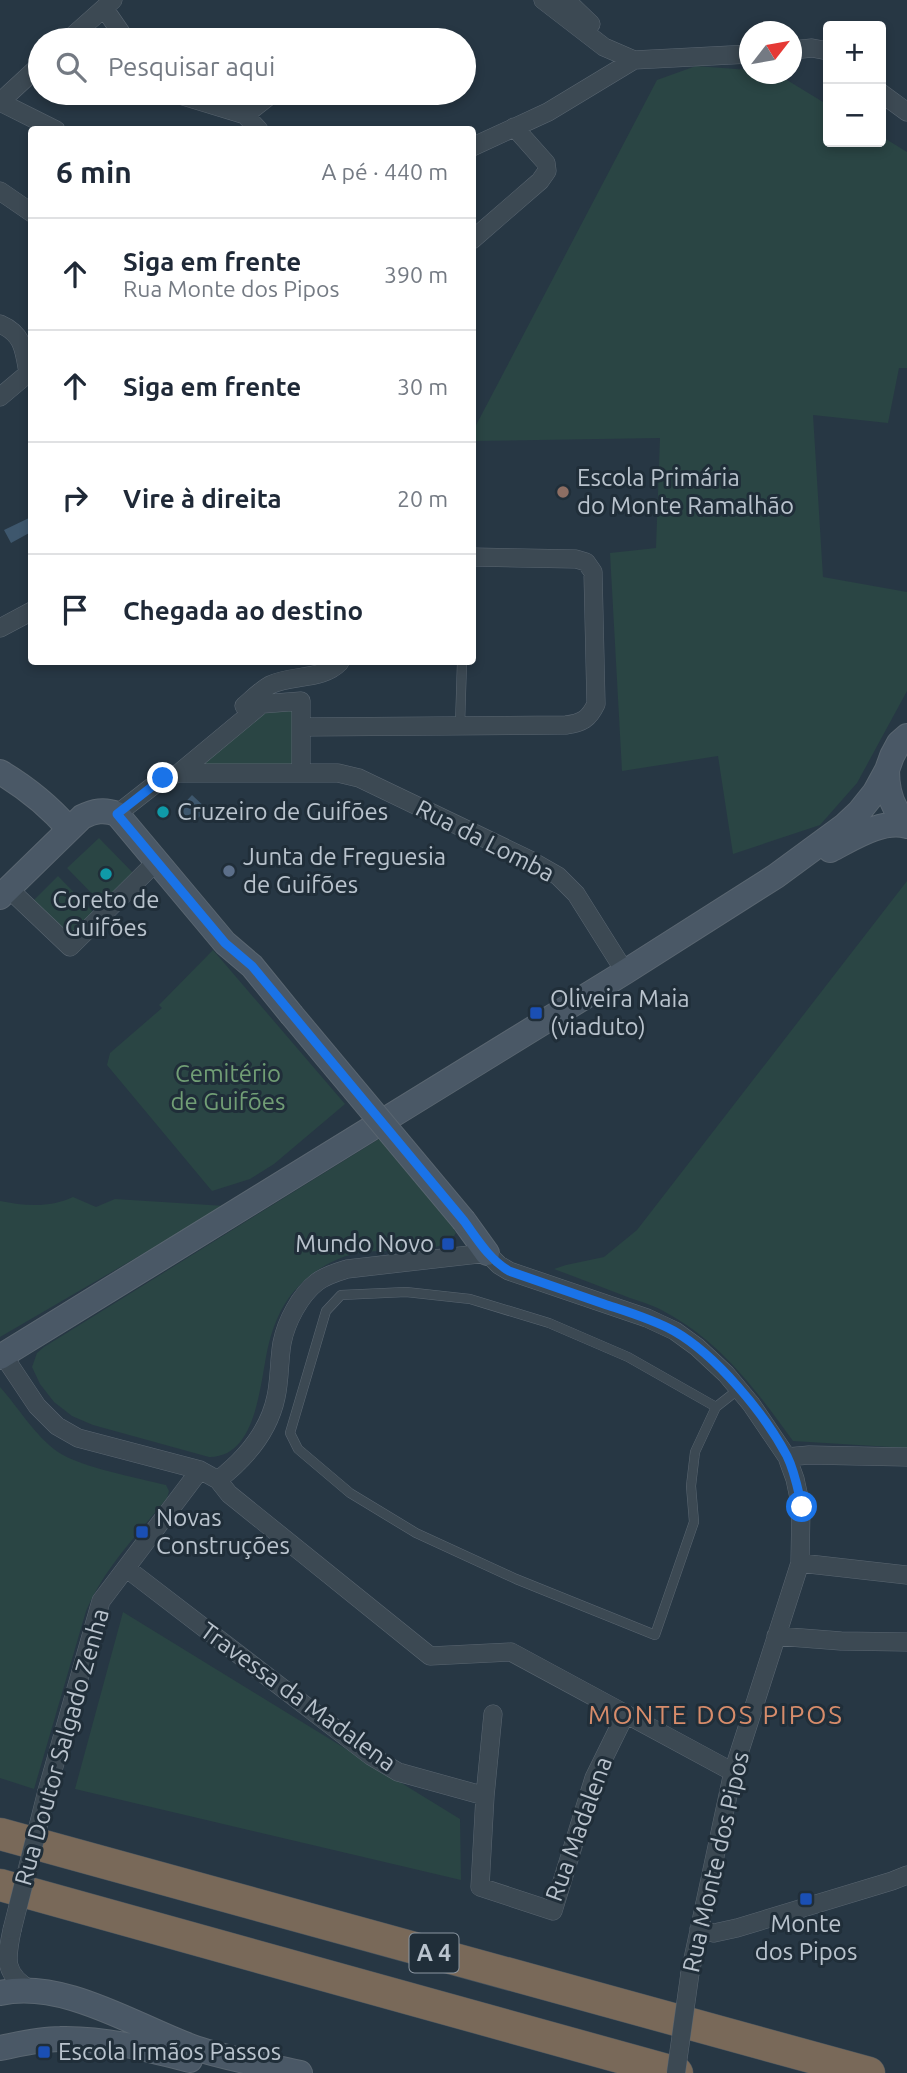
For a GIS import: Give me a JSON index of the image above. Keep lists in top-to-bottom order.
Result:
{
  "streets": {
    "highway": ["A 4"],
    "main road": ["Rua Monte dos Pipos"],
    "street": [
      "Rua da Lomba",
      "Travessa da Madalena",
      "Rua Doutor Salgado Zenha",
      "Rua Madalena"
    ]
  },
  "crossings": [
    ["Travessa da Madalena", "Rua Doutor Salgado Zenha"],
    ["Travessa da Madalena", "Rua Madalena"],
    ["Rua Monte dos Pipos", "A 4"]
  ],
  "districts": ["MONTE DOS PIPOS"],
  "parks": ["Cemitério de Guifões"],
  "places": {
    "other": [
      "Escola Primária do Monte Ramalhão",
      "Cruzeiro de Guifões",
      "Junta de Freguesia de Guifões",
      "Coreto de Guifões"
    ],
    "transit": [
      "Oliveira Maia (viaduto)",
      "Mundo Novo",
      "Novas Construções",
      "Monte dos Pipos",
      "Escola Irmãos Passos"
    ]
  },
  "north": "top right",
  "page": {
    "map_buttons": ["+", "−"],
    "search": "Pesquisar aqui",
    "heading": ["6 min", "A pé · 440 m"],
    "list": [
      ["Siga em frente", "Rua Monte dos Pipos", "390 m"],
      ["Siga em frente", "30 m"],
      ["Vire à direita", "20 m"],
      "Chegada ao destino"
    ]
  }
}
